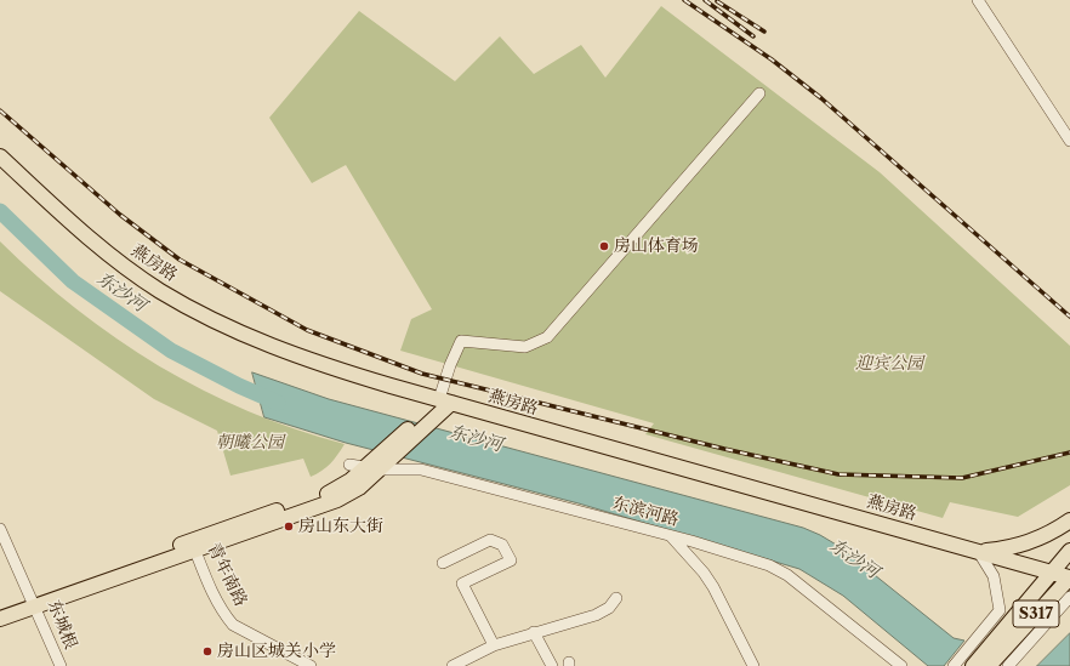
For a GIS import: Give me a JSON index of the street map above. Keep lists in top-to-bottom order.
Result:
{
  "streets": {
    "main road": ["燕房路", "S317"],
    "street": ["东滨河路", "青年南路", "东城根"]
  },
  "crossings": [
    ["燕房路", "S317"]
  ],
  "water": ["东沙河"],
  "parks": ["迎宾公园", "朝曦公园"],
  "places": ["房山体育场", "房山东大街", "房山区城关小学"]
}
